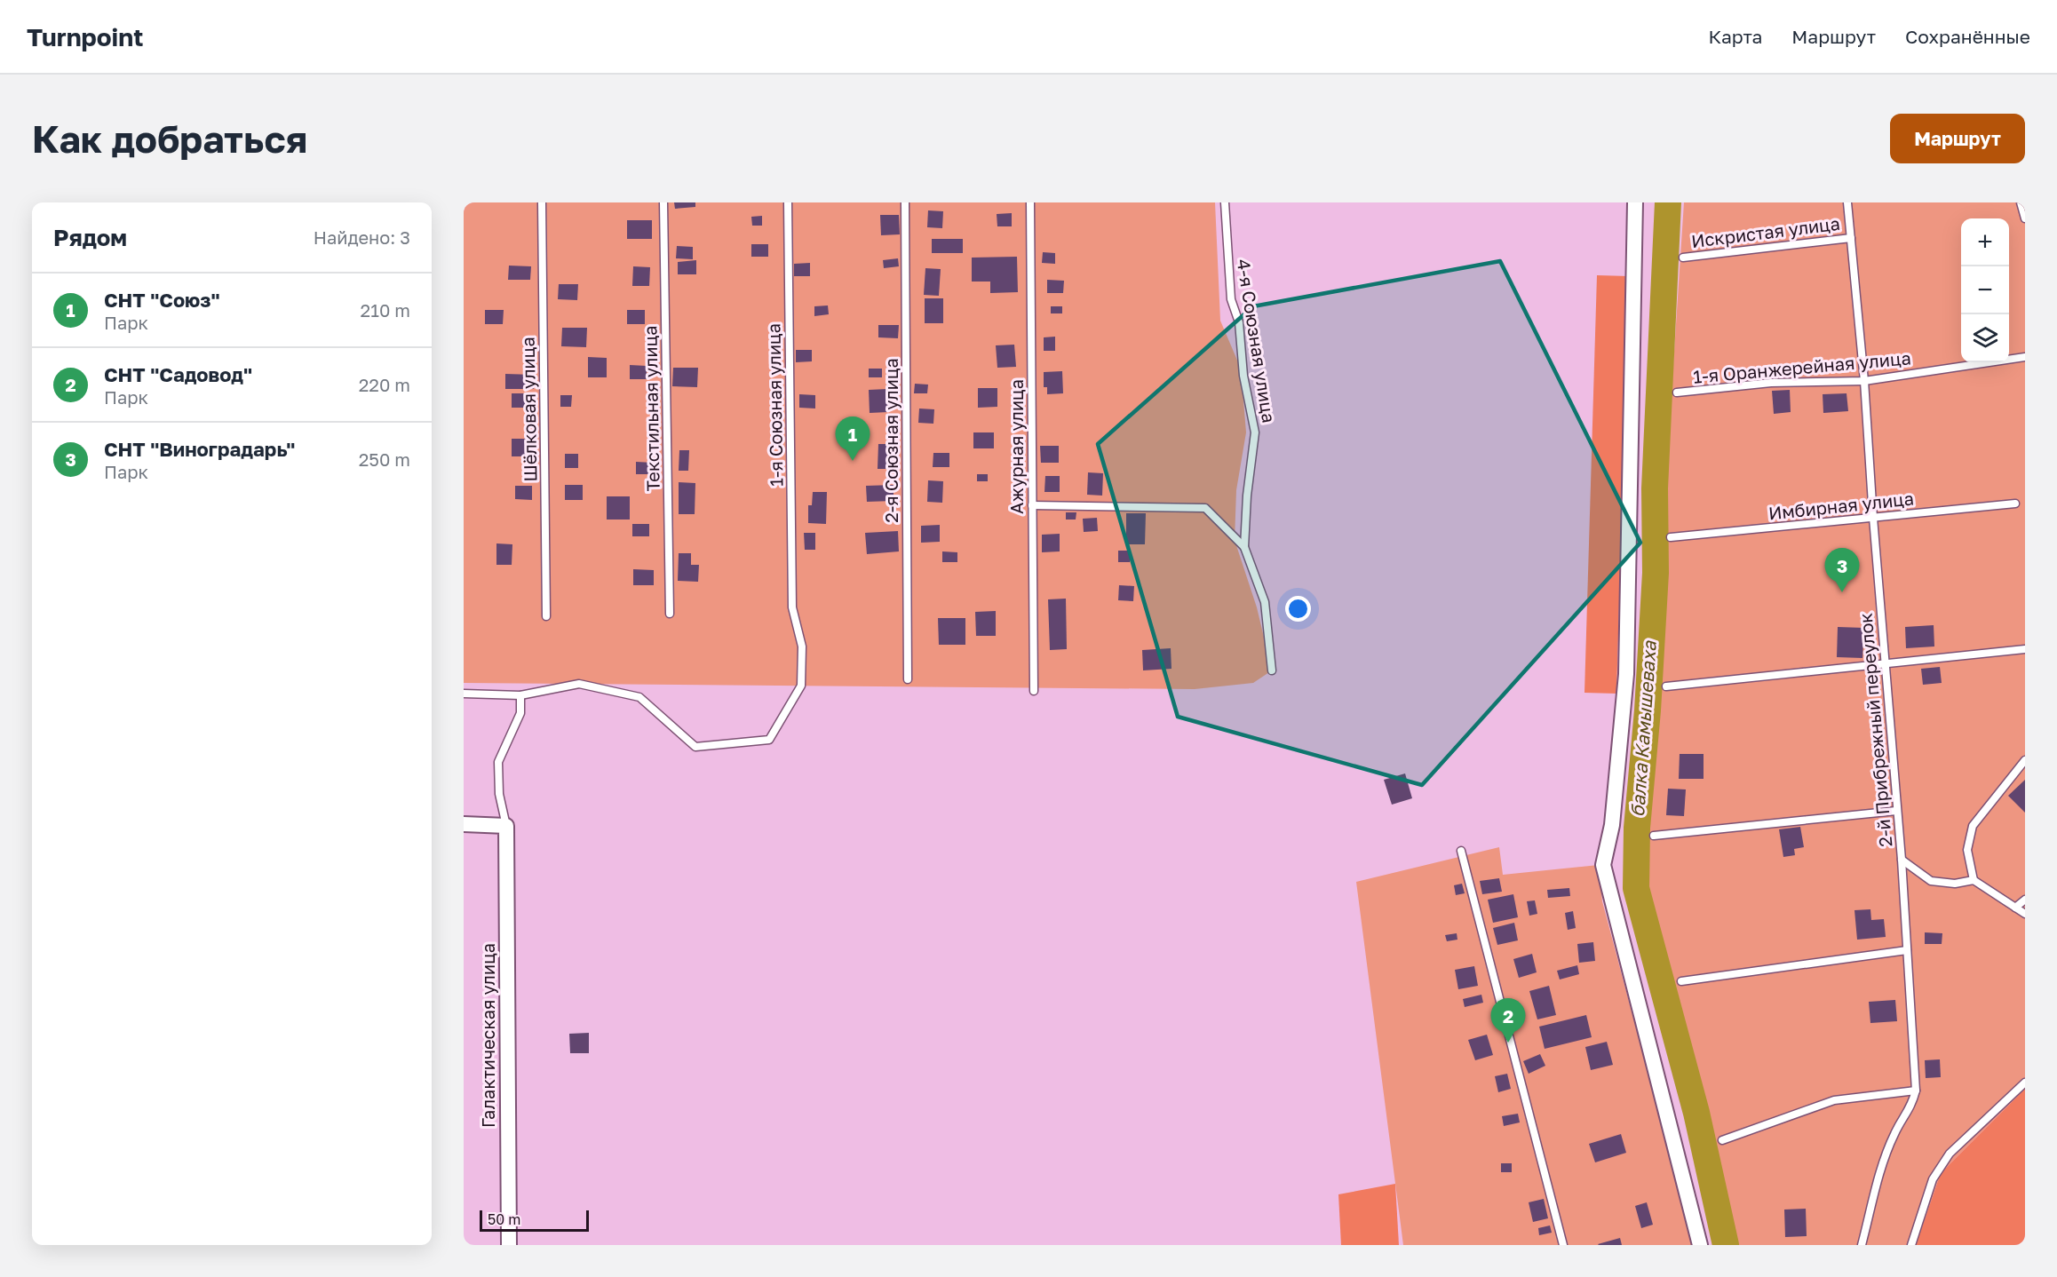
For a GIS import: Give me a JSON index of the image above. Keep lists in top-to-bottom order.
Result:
{
  "streets": {
    "street": ["Галактическая улица"],
    "lane": [
      "Искристая улица",
      "4-я Союзная улица",
      "1-я Оранжерейная улица",
      "1-я Союзная улица",
      "Текстильная улица",
      "Шёлковая улица",
      "2-я Союзная улица",
      "Ажурная улица",
      "Имбирная улица",
      "2-й Прибрежный переулок"
    ]
  },
  "crossings": [
    ["Искристая улица", "2-й Прибрежный переулок"],
    ["1-я Оранжерейная улица", "2-й Прибрежный переулок"],
    ["Имбирная улица", "2-й Прибрежный переулок"]
  ],
  "water": ["балка Камышеваха"],
  "scale_bar": "50 m",
  "page": {
    "header": "Turnpoint",
    "nav": ["Карта", "Маршрут", "Сохранённые"],
    "buttons": "Маршрут",
    "title": "Как добраться",
    "heading": ["Рядом", "Найдено: 3"],
    "map_buttons": ["+", "−"],
    "list": [
      {
        "mark": "1",
        "name": "СНТ \"Союз\"",
        "note": "Парк",
        "value": "210 m"
      },
      {
        "mark": "2",
        "name": "СНТ \"Садовод\"",
        "note": "Парк",
        "value": "220 m"
      },
      {
        "mark": "3",
        "name": "СНТ \"Виноградарь\"",
        "note": "Парк",
        "value": "250 m"
      }
    ],
    "pins": ["1", "3", "2"],
    "scale": "50 m"
  }
}
